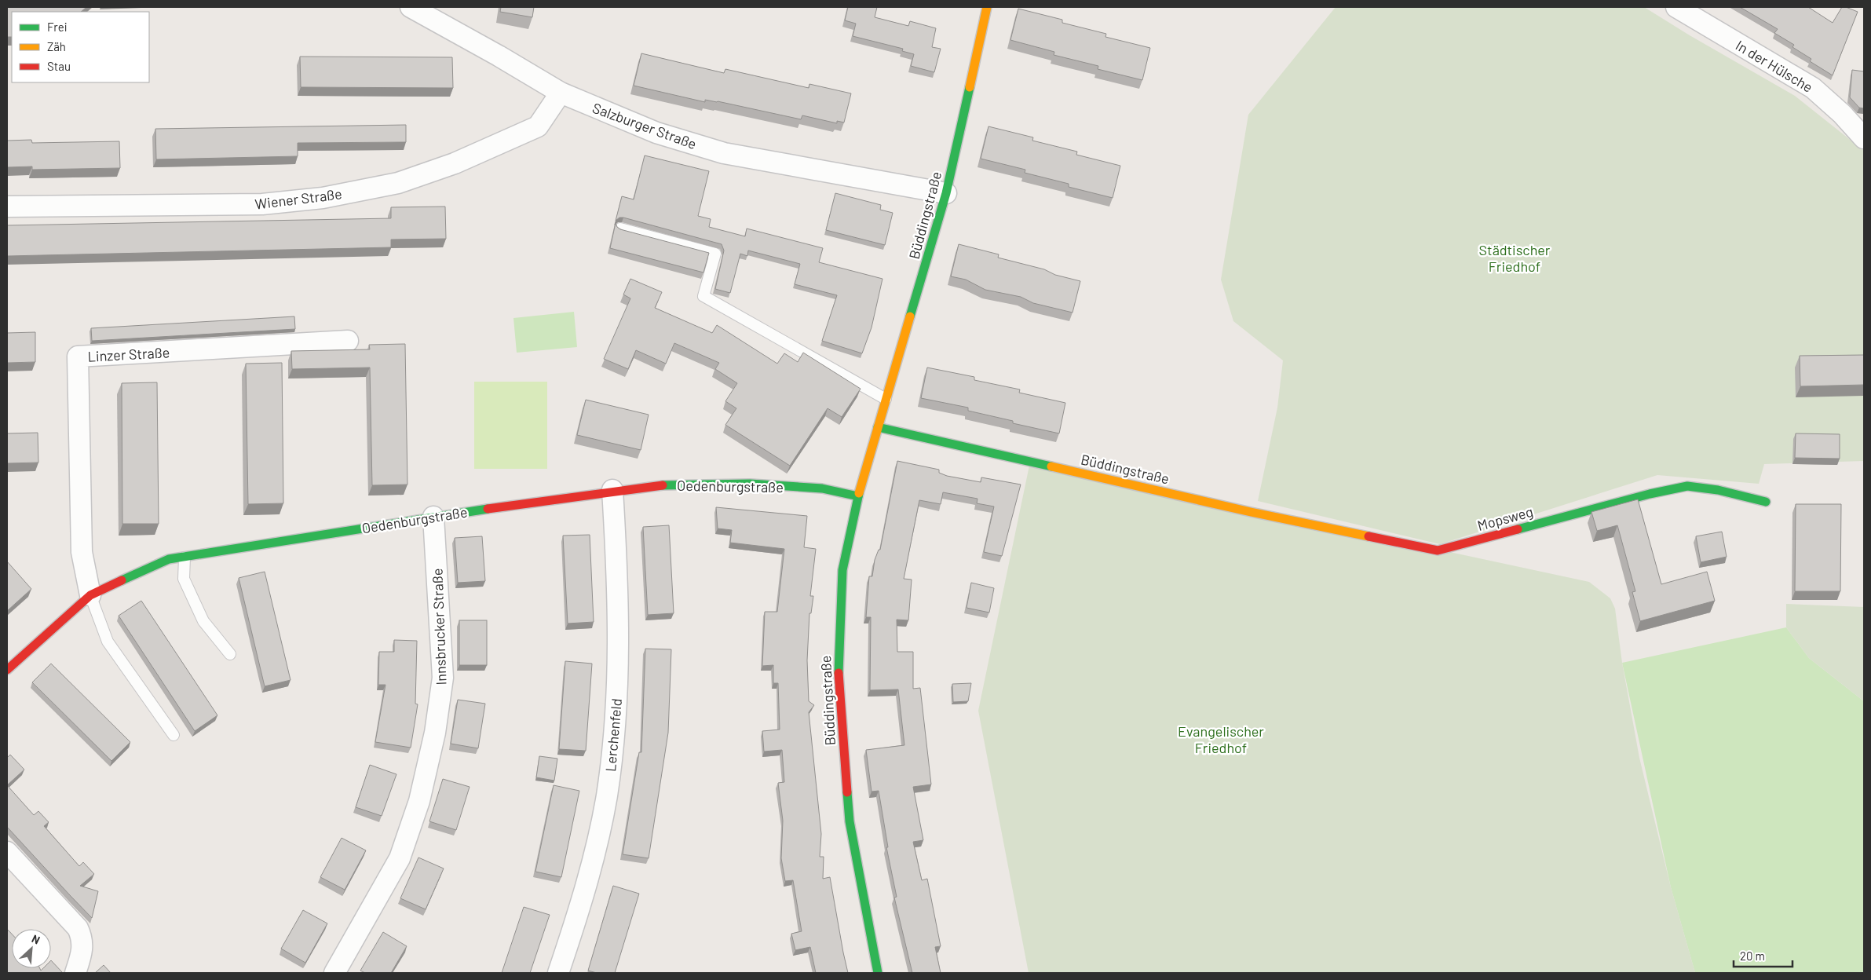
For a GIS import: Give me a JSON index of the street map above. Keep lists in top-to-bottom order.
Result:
{
  "streets": {
    "street": [
      "In der Hülsche",
      "Salzburger Straße",
      "Wiener Straße",
      "Büddingstraße",
      "Linzer Straße",
      "Oedenburgstraße",
      "Mopsweg",
      "Innsbrucker Straße",
      "Lerchenfeld"
    ]
  },
  "crossings": [
    ["Salzburger Straße", "Wiener Straße"],
    ["Salzburger Straße", "Büddingstraße"],
    ["Büddingstraße", "Oedenburgstraße"],
    ["Büddingstraße", "Mopsweg"],
    ["Linzer Straße", "Oedenburgstraße"],
    ["Oedenburgstraße", "Innsbrucker Straße"],
    ["Oedenburgstraße", "Lerchenfeld"]
  ],
  "parks": ["Städtischer Friedhof", "Evangelischer Friedhof"],
  "legend": ["Frei", "Zäh", "Stau"],
  "scale_bar": "20 m",
  "north": "top right"
}
